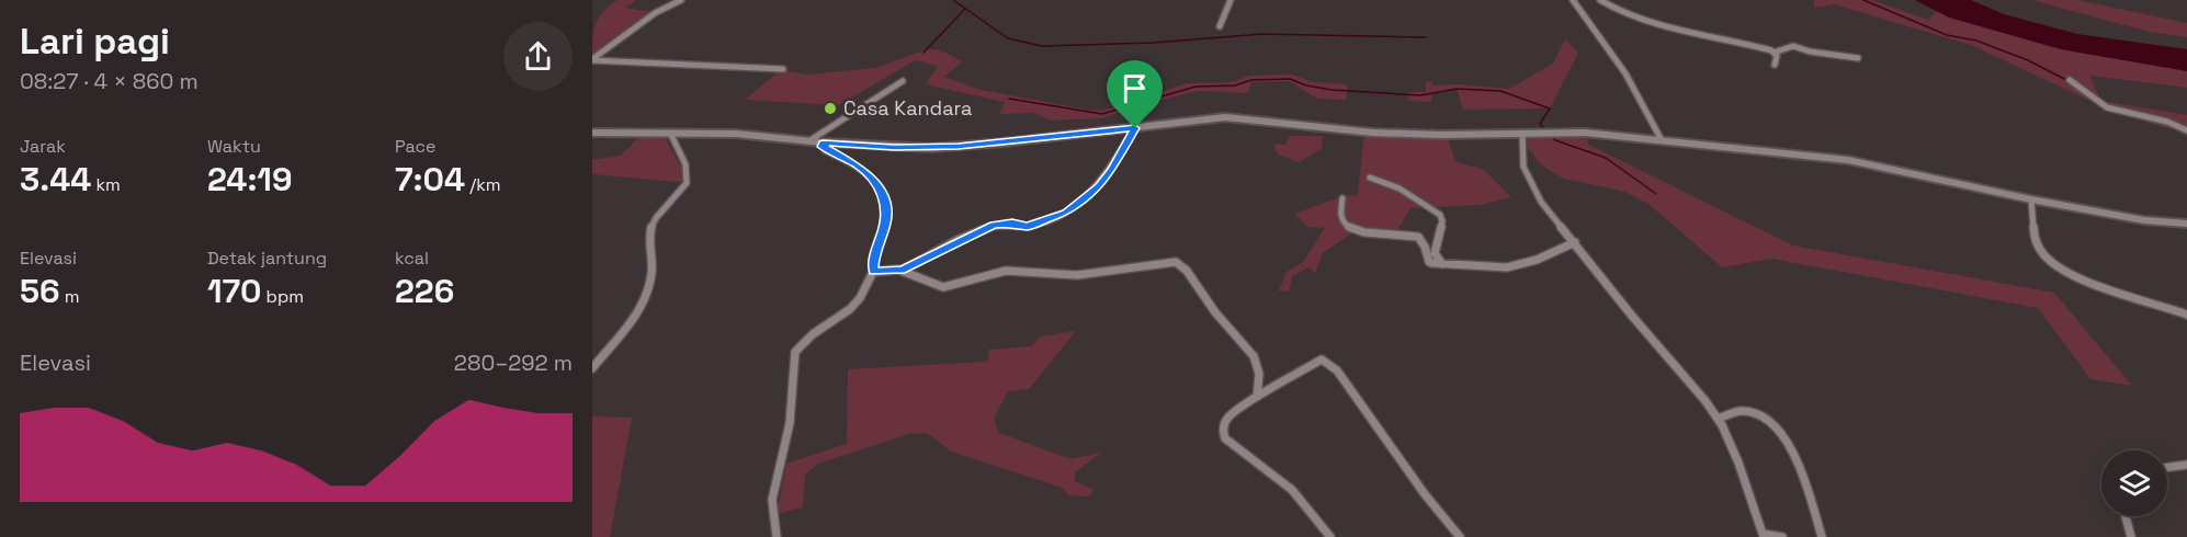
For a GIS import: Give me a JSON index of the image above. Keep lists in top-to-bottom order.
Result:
{
  "places": ["Casa Kandara"],
  "page": {
    "heading": ["Lari pagi", "08:27 · 4 × 860 m"],
    "stats": [
      ["Jarak", "3.44 km"],
      ["Waktu", "24:19"],
      ["Pace", "7:04 /km"],
      ["Elevasi", "56 m"],
      ["Detak jantung", "170 bpm"],
      ["kcal", "226"]
    ],
    "chart": ["Elevasi", "280–292 m"]
  }
}
